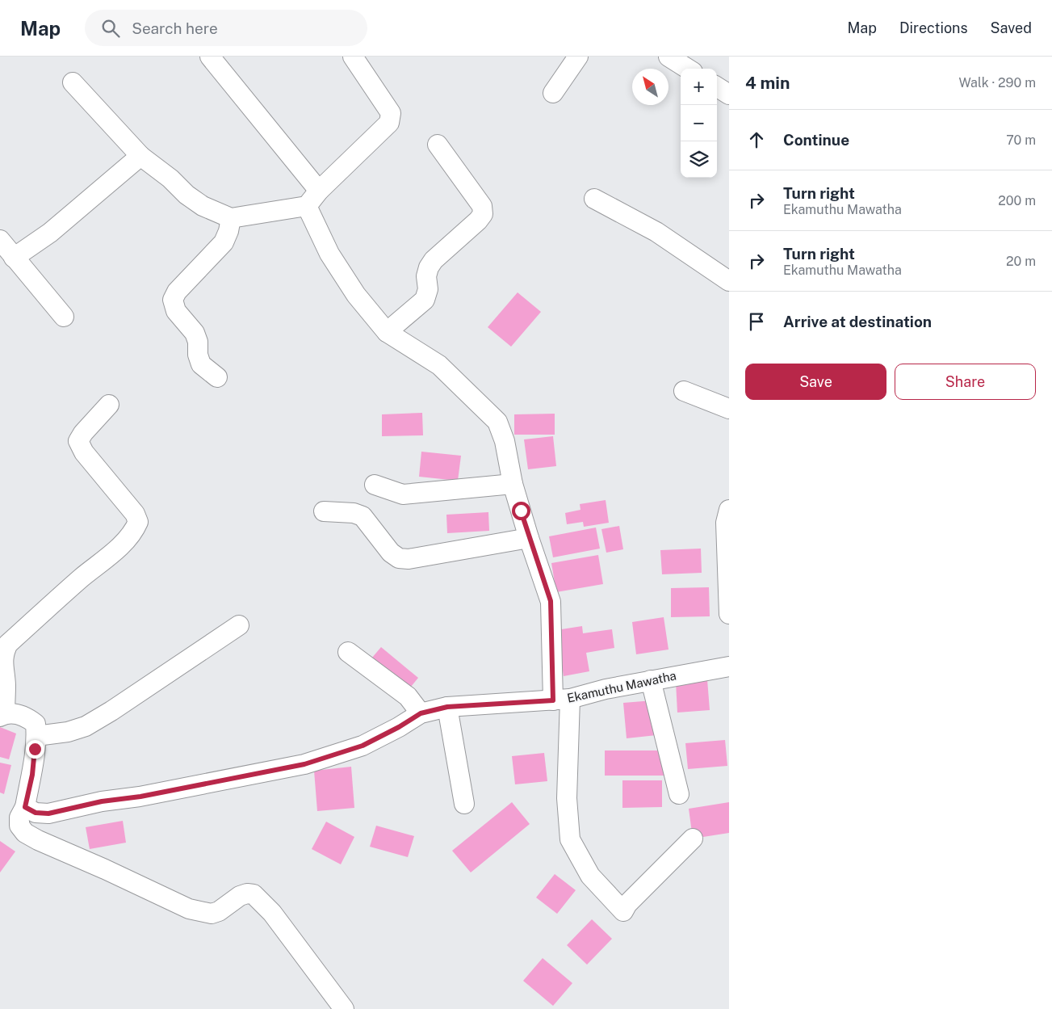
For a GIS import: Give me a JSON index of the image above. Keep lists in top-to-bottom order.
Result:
{
  "streets": {
    "street": ["Ekamuthu Mawatha"]
  },
  "north": "top left",
  "page": {
    "header": "Map",
    "search": "Search here",
    "nav": ["Map", "Directions", "Saved"],
    "heading": ["4 min", "Walk · 290 m"],
    "map_buttons": ["+", "−"],
    "list": [
      ["Continue", "70 m"],
      ["Turn right", "Ekamuthu Mawatha", "200 m"],
      ["Turn right", "Ekamuthu Mawatha", "20 m"],
      "Arrive at destination"
    ],
    "buttons": ["Save", "Share"]
  }
}
